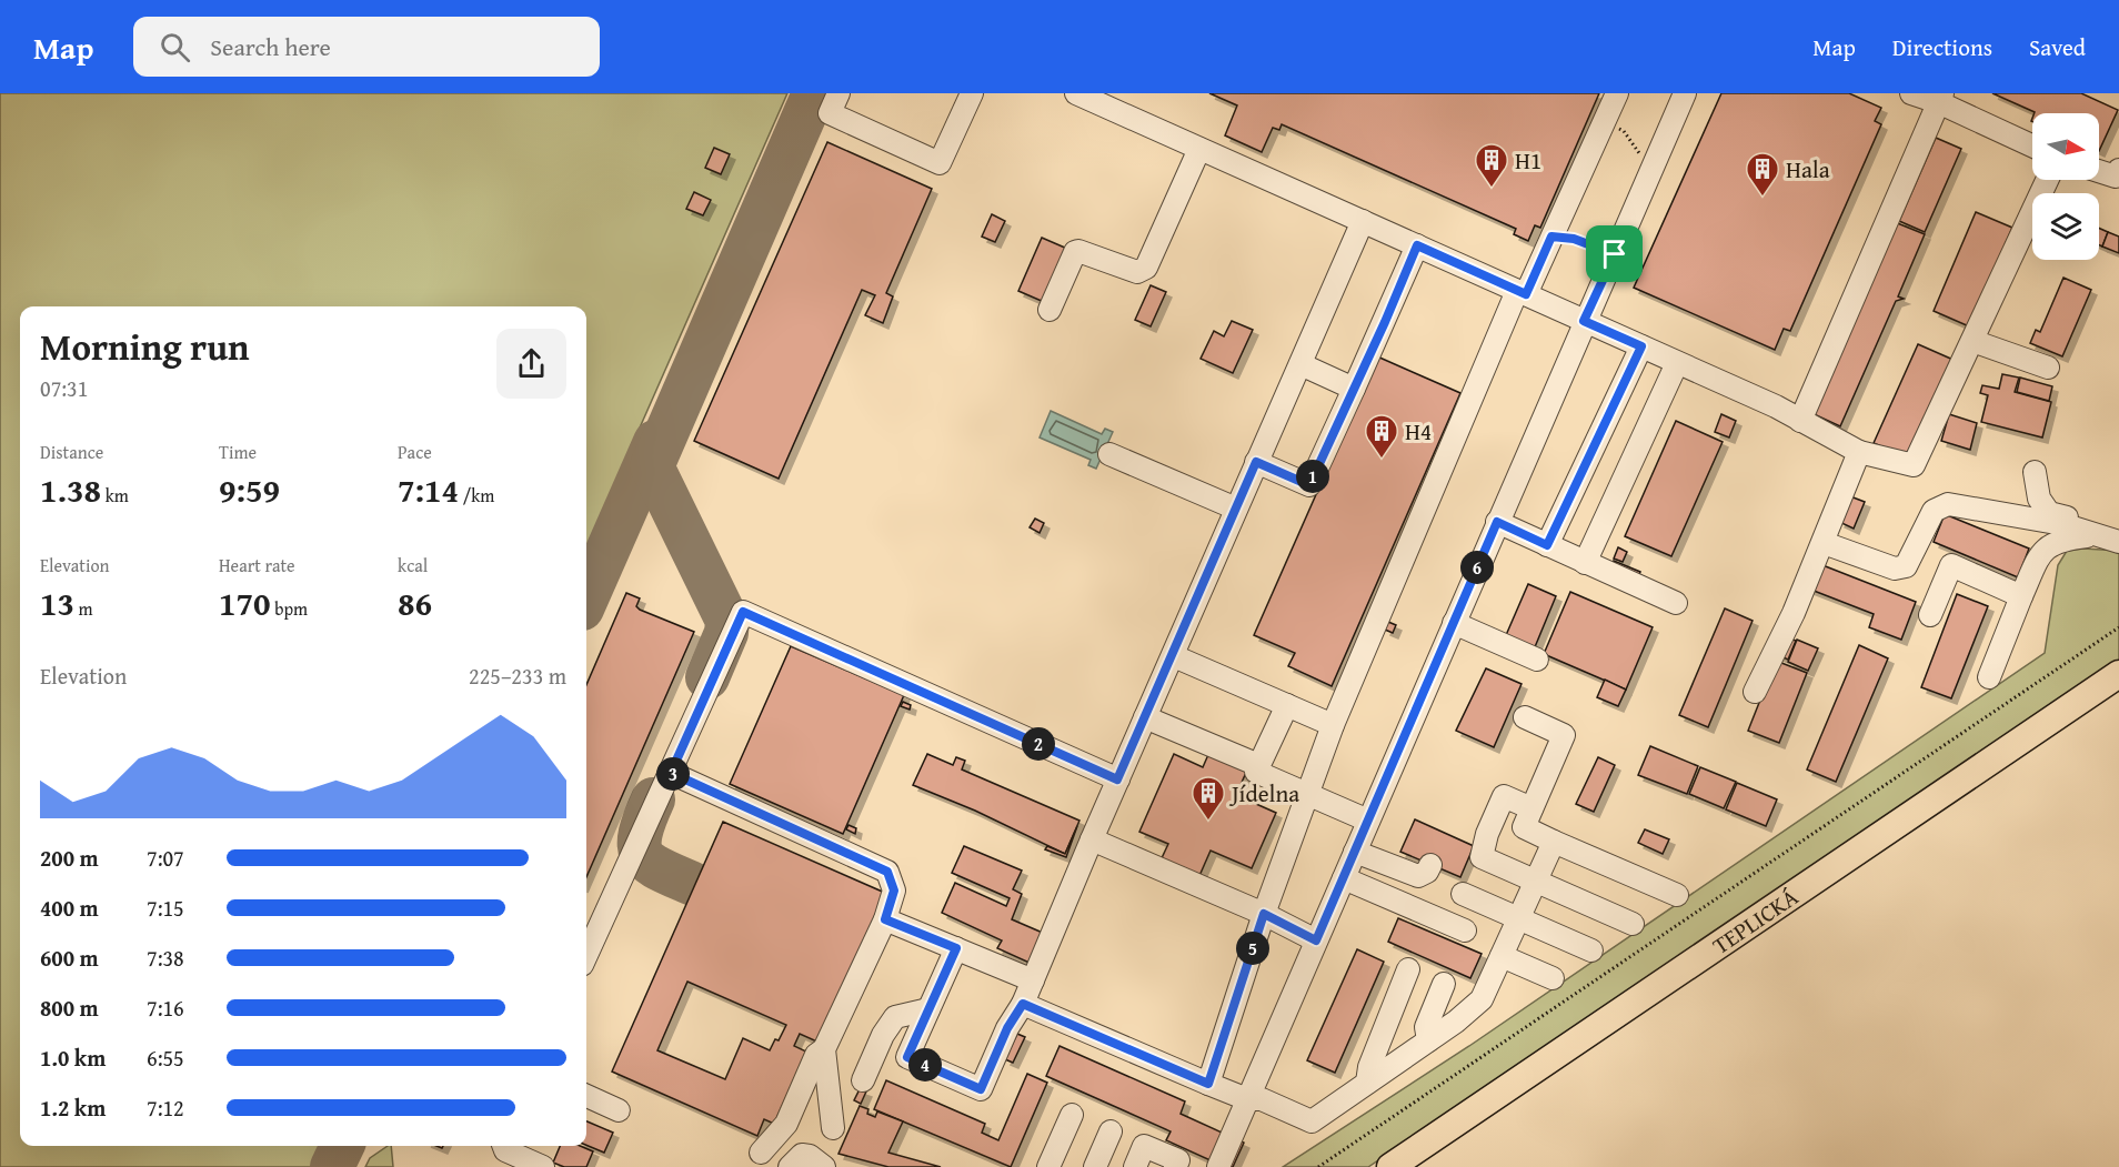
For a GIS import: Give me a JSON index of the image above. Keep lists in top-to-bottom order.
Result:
{
  "streets": {
    "main road": ["TEPLICKÁ"]
  },
  "places": {
    "building": [
      "H1",
      "Hala",
      "H4",
      "Jídelna"
    ]
  },
  "north": "right",
  "page": {
    "header": "Map",
    "search": "Search here",
    "nav": ["Map", "Directions", "Saved"],
    "heading": ["Morning run", "07:31"],
    "stats": [
      ["Distance", "1.38 km"],
      ["Time", "9:59"],
      ["Pace", "7:14 /km"],
      ["Elevation", "13 m"],
      ["Heart rate", "170 bpm"],
      ["kcal", "86"]
    ],
    "pins": [
      "1",
      "6",
      "2",
      "3",
      "5",
      "4"
    ],
    "chart": ["Elevation", "225–233 m"],
    "list": [
      {
        "name": "200 m",
        "note": "7:07"
      },
      {
        "name": "400 m",
        "note": "7:15"
      },
      {
        "name": "600 m",
        "note": "7:38"
      },
      {
        "name": "800 m",
        "note": "7:16"
      },
      {
        "name": "1.0 km",
        "note": "6:55"
      },
      {
        "name": "1.2 km",
        "note": "7:12"
      }
    ]
  }
}
